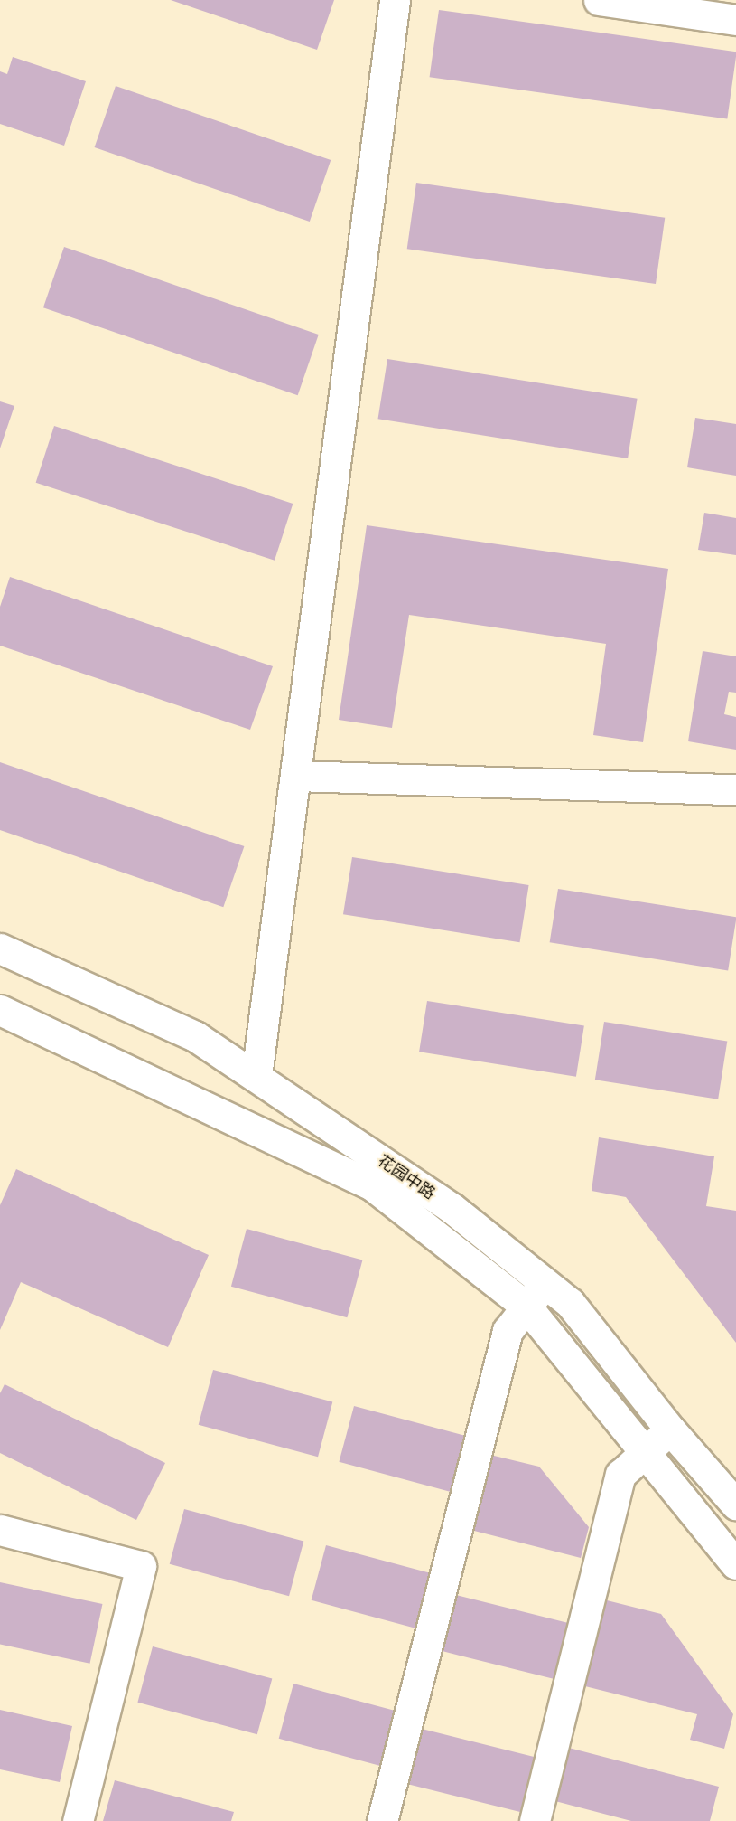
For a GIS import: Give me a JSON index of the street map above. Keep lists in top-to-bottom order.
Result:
{
  "streets": {
    "street": ["花园中路"]
  }
}
